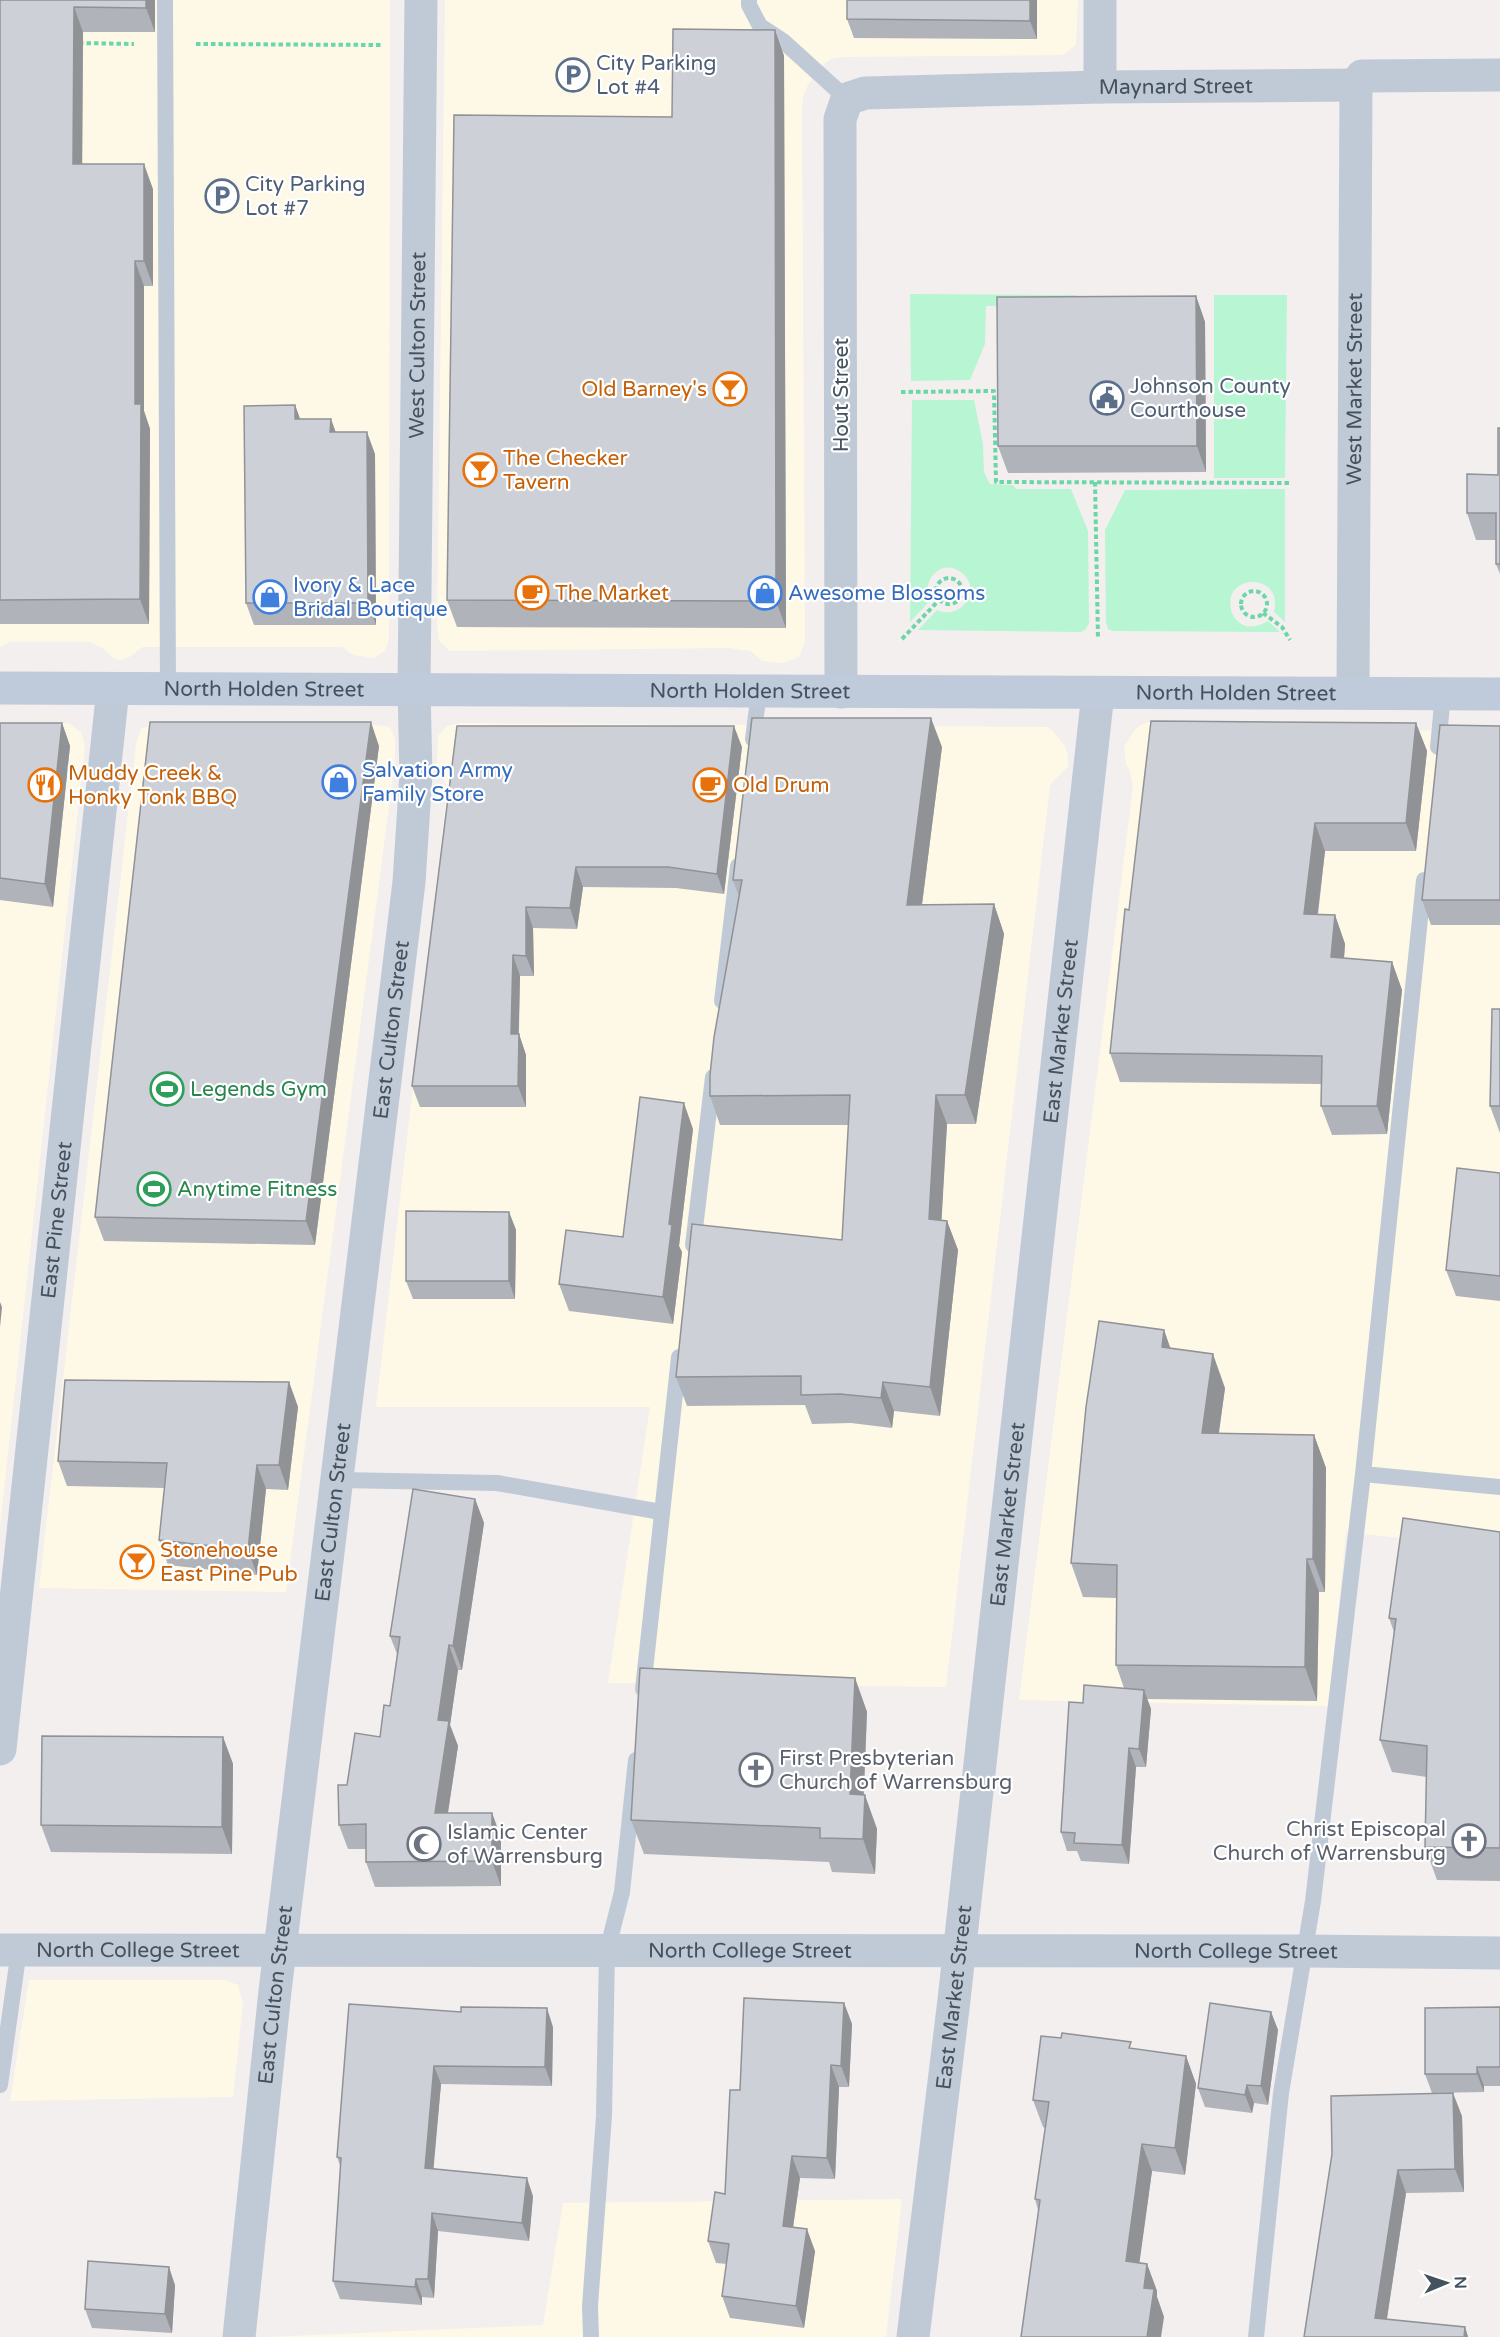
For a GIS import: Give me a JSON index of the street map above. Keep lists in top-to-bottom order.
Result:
{
  "streets": {
    "main road": ["North Holden Street"],
    "street": [
      "Maynard Street",
      "West Culton Street",
      "West Market Street",
      "Hout Street",
      "East Culton Street",
      "East Market Street",
      "East Pine Street",
      "North College Street"
    ]
  },
  "crossings": [
    ["Maynard Street", "West Market Street"],
    ["Maynard Street", "Hout Street"],
    ["West Culton Street", "North Holden Street"],
    ["West Culton Street", "East Culton Street"],
    ["West Market Street", "North Holden Street"],
    ["Hout Street", "North Holden Street"],
    ["North Holden Street", "East Culton Street"],
    ["North Holden Street", "East Market Street"],
    ["North Holden Street", "East Pine Street"],
    ["East Culton Street", "North College Street"],
    ["East Market Street", "North College Street"]
  ],
  "places": {
    "parking": ["City Parking Lot #4", "City Parking Lot #7"],
    "bar": ["Old Barney's", "The Checker Tavern", "Stonehouse East Pine Pub"],
    "public building": ["Johnson County Courthouse"],
    "cafe": ["The Market", "Old Drum"],
    "shop": ["Awesome Blossoms", "Ivory & Lace Bridal Boutique", "Salvation Army Family Store"],
    "restaurant": ["Muddy Creek & Honky Tonk BBQ"],
    "sports": ["Legends Gym", "Anytime Fitness"],
    "church": ["First Presbyterian Church of Warrensburg", "Christ Episcopal Church of Warrensburg"],
    "mosque": ["Islamic Center of Warrensburg"]
  },
  "north": "right"
}
